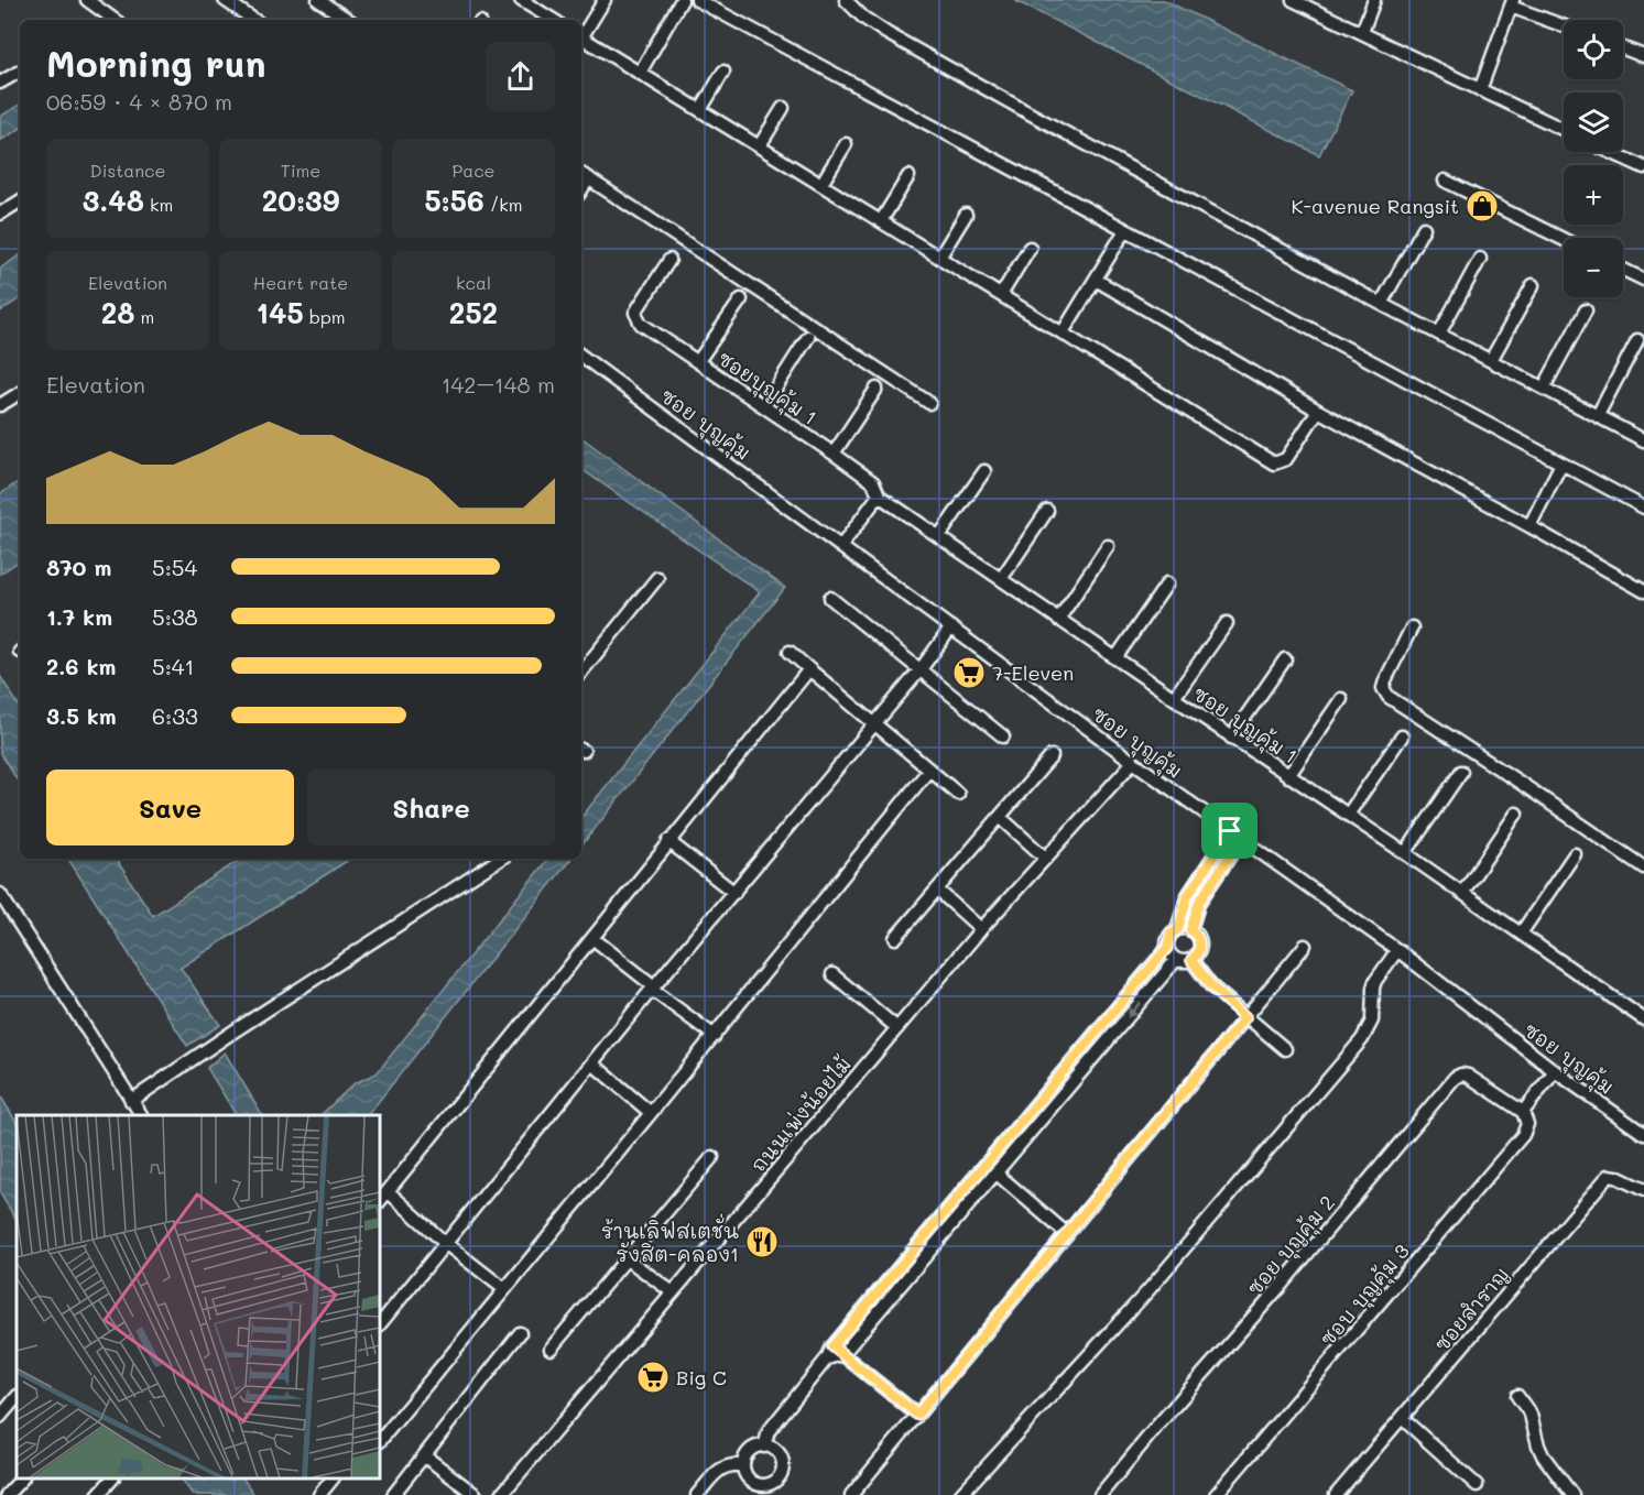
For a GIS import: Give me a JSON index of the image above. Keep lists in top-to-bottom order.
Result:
{
  "streets": {
    "street": [
      "ซอยบุญคุ้ม 1",
      "ซอย บุญคุ้ม",
      "ซอย บุญคุ้ม 1",
      "ถนนเพ่งน้อยไม้",
      "ซอย บุญคุ้ม 2",
      "ซอบ บุญคุ้ม 3",
      "ซอยสำราญ"
    ]
  },
  "crossings": [
    ["ซอยบุญคุ้ม 1", "ซอย บุญคุ้ม 1"],
    ["ซอย บุญคุ้ม", "ถนนเพ่งน้อยไม้"],
    ["ซอย บุญคุ้ม 2", "ซอบ บุญคุ้ม 3"]
  ],
  "places": {
    "shop": ["K-avenue Rangsit"],
    "supermarket": ["7-Eleven", "Big C"],
    "restaurant": ["ร้านเลิฟสเตชั่น รังสิต-คลอง1"]
  },
  "page": {
    "map_buttons": ["+", "−"],
    "heading": ["Morning run", "06:59 · 4 × 870 m"],
    "stats": [
      ["Distance", "3.48 km"],
      ["Time", "20:39"],
      ["Pace", "5:56 /km"],
      ["Elevation", "28 m"],
      ["Heart rate", "145 bpm"],
      ["kcal", "252"]
    ],
    "chart": ["Elevation", "142–148 m"],
    "list": [
      {
        "name": "870 m",
        "note": "5:54"
      },
      {
        "name": "1.7 km",
        "note": "5:38"
      },
      {
        "name": "2.6 km",
        "note": "5:41"
      },
      {
        "name": "3.5 km",
        "note": "6:33"
      }
    ],
    "buttons": ["Save", "Share"]
  }
}
